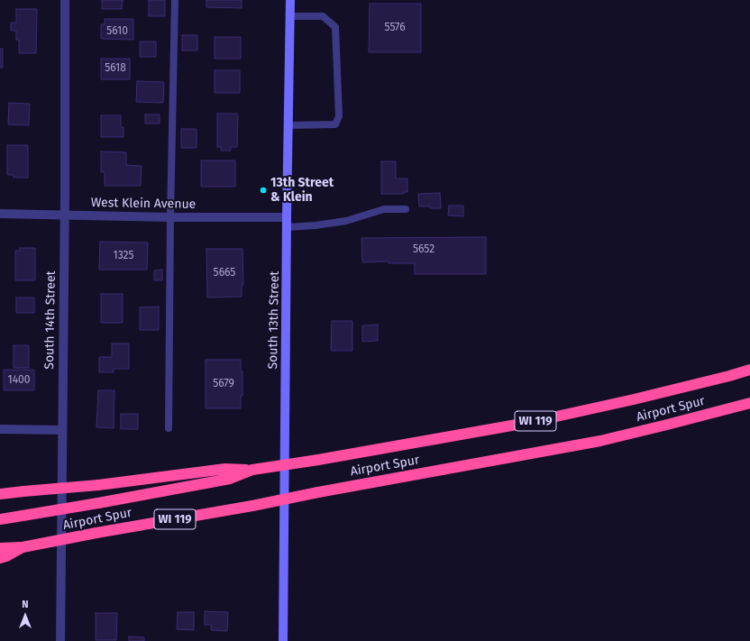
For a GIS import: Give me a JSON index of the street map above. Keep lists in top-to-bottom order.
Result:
{
  "streets": {
    "highway": ["Airport Spur", "WI 119"],
    "street": ["West Klein Avenue", "South 14th Street", "South 13th Street"]
  },
  "crossings": [
    ["West Klein Avenue", "South 14th Street"],
    ["West Klein Avenue", "South 13th Street"]
  ],
  "places": ["13th Street & Klein"],
  "house_numbers": [
    "5576",
    "5610",
    "5618",
    "5652",
    "1325",
    "5665",
    "1400",
    "5679"
  ],
  "north": "top"
}
